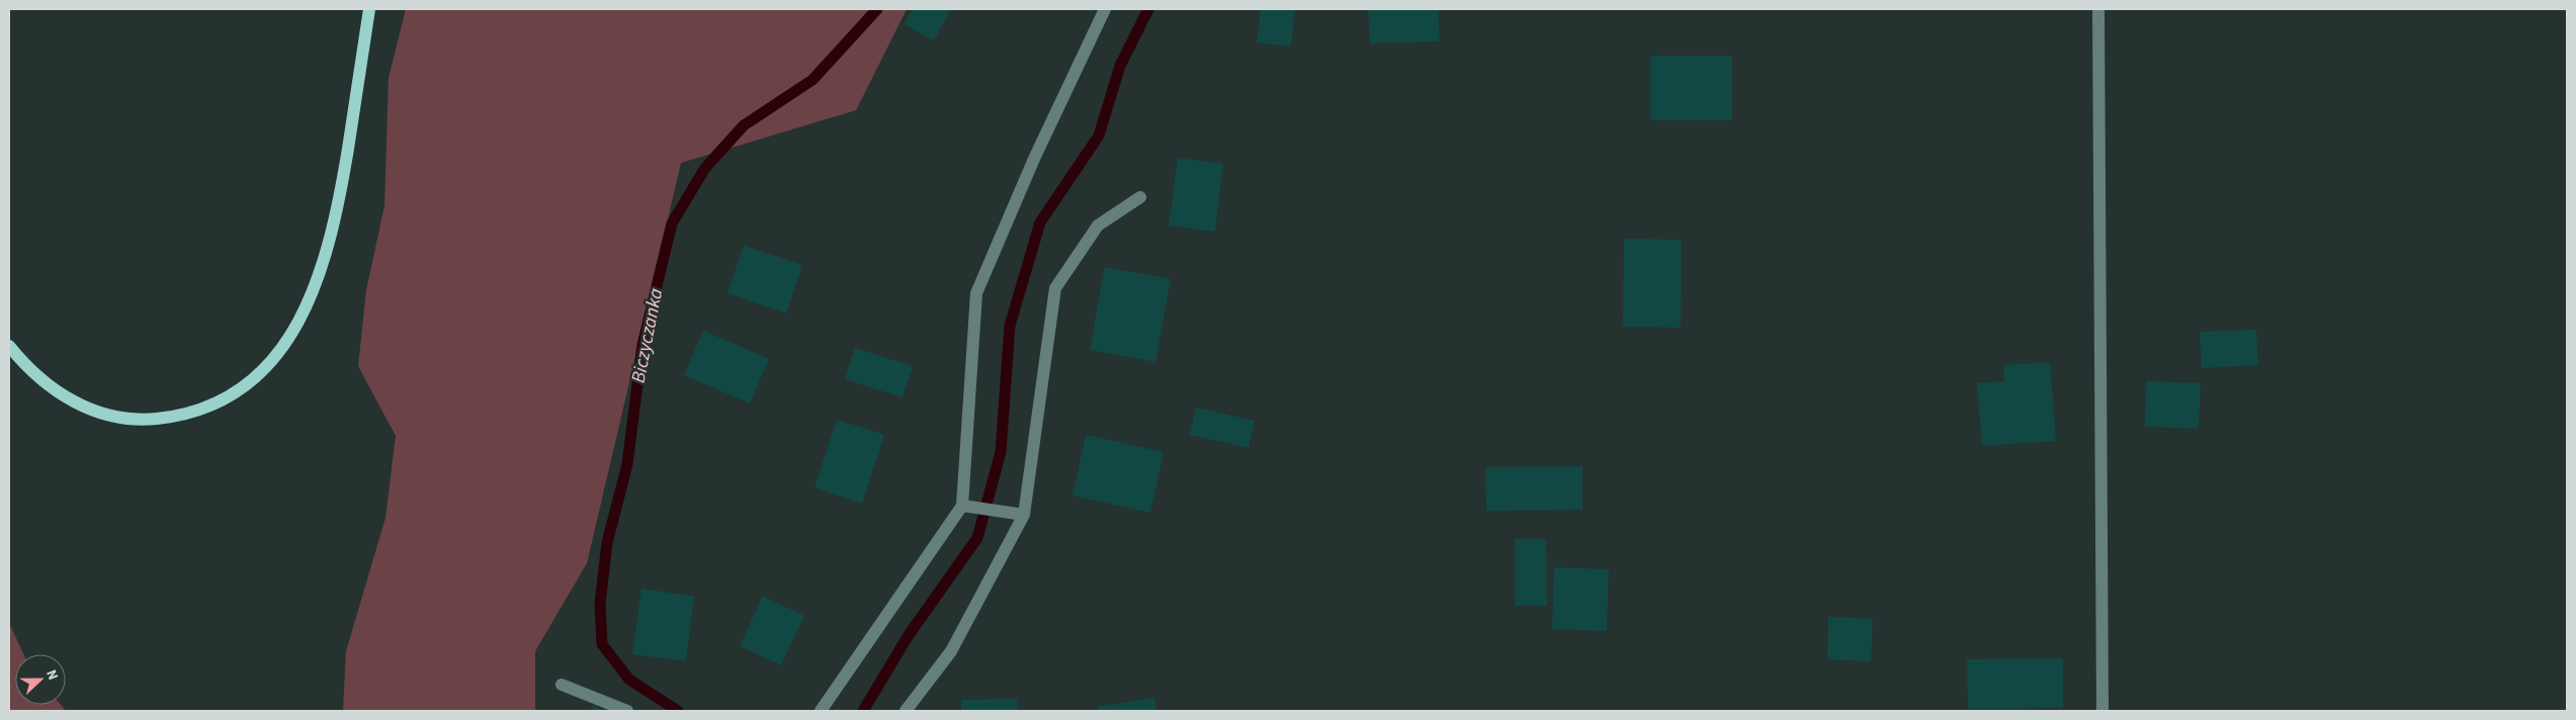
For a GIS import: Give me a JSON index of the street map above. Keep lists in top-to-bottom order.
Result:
{
  "water": ["Biczyczanka"],
  "north": "right"
}
